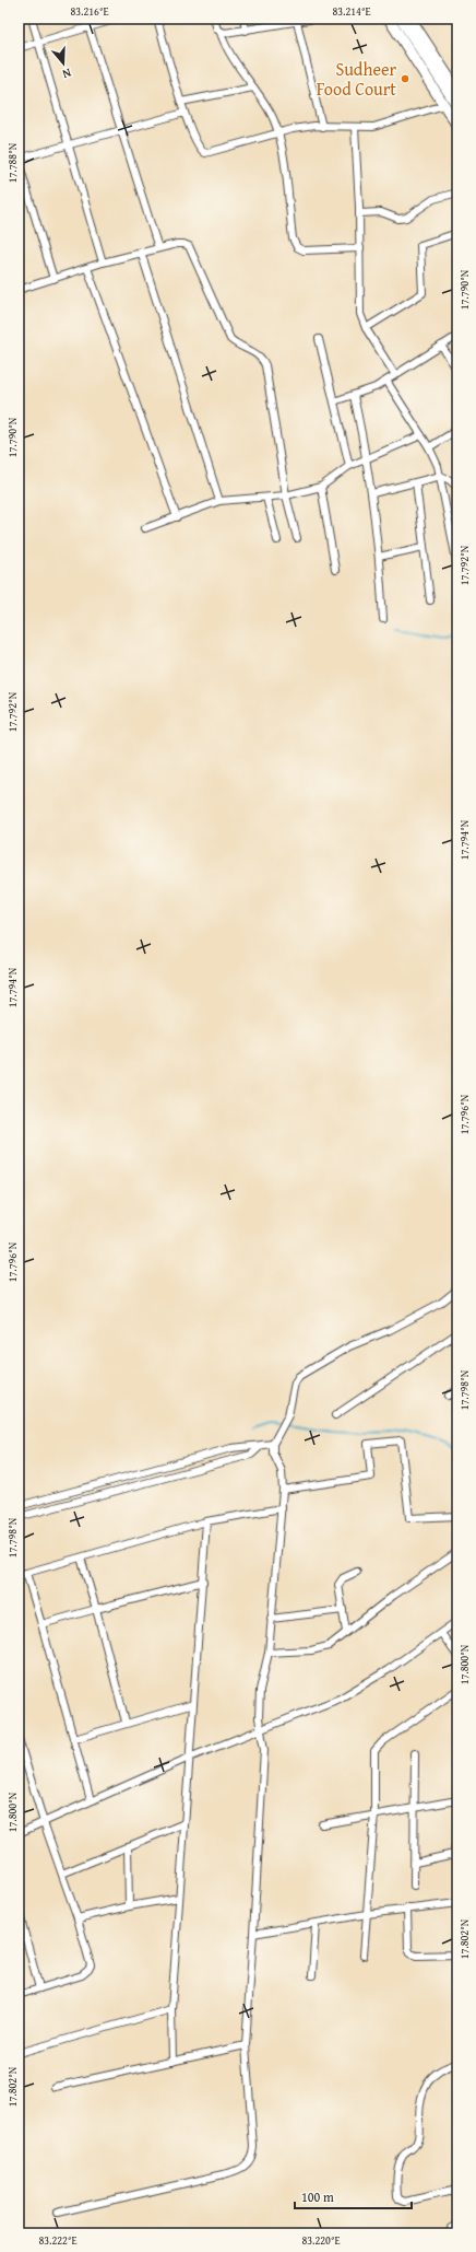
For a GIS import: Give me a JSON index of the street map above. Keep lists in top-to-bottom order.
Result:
{
  "places": ["Sudheer Food Court"],
  "scale_bar": "100 m",
  "north": "bottom",
  "coordinates": [
    "83.216°E",
    "83.214°E",
    "17.788°N",
    "17.790°N",
    "17.792°N",
    "17.794°N",
    "17.796°N",
    "17.798°N",
    "17.800°N",
    "17.802°N",
    "83.222°E",
    "83.220°E"
  ]
}
